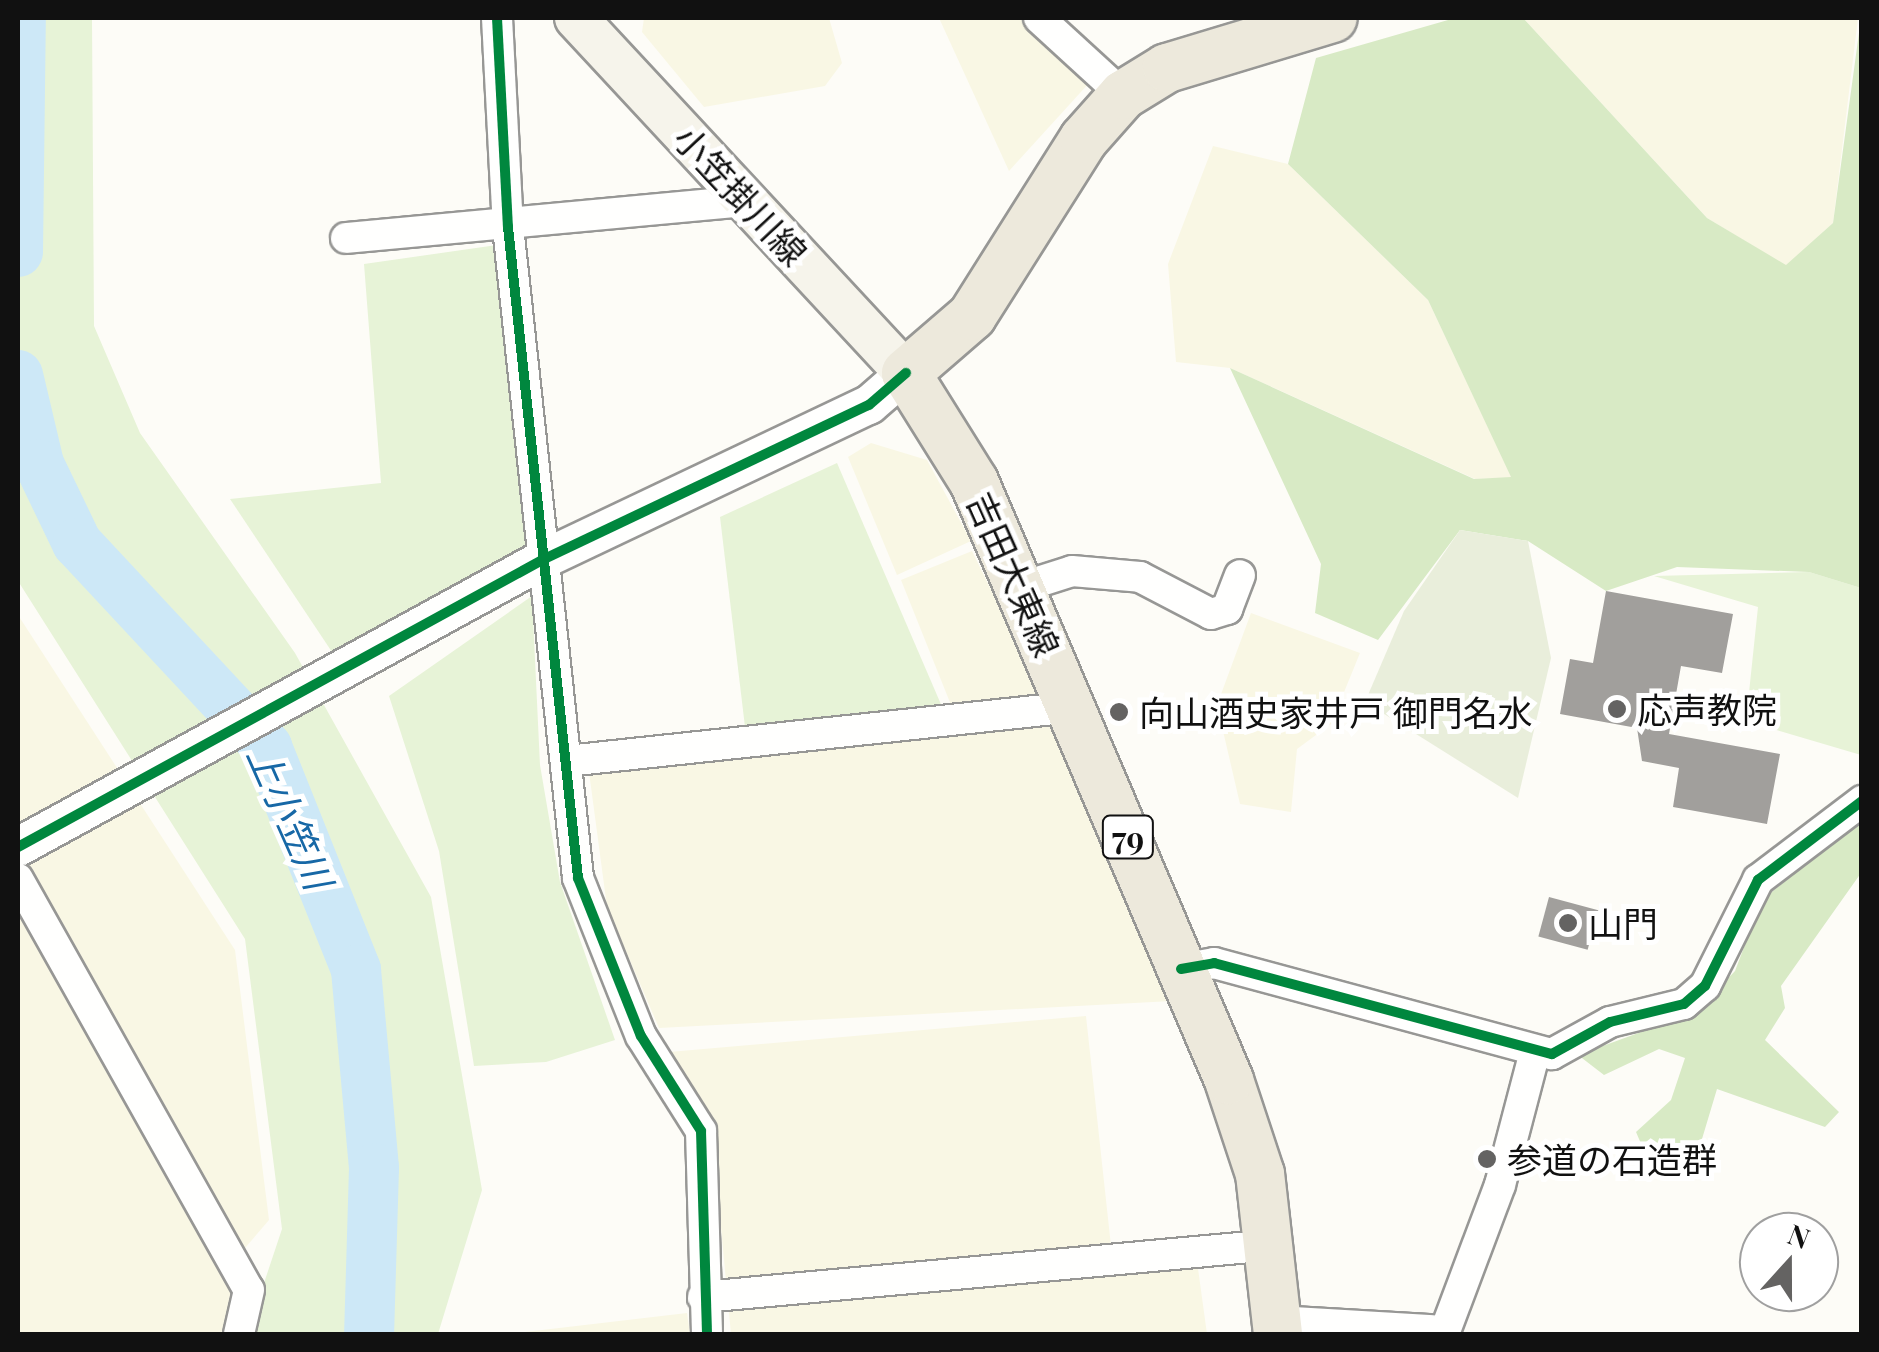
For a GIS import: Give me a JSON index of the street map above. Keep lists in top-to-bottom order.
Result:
{
  "streets": {
    "main road": ["小笠掛川線", "吉田大東線", "79"]
  },
  "crossings": [
    ["小笠掛川線", "吉田大東線"]
  ],
  "water": ["上小笠川"],
  "places": [
    "応声教院",
    "向山酒史家井戸 御門名水",
    "山門",
    "参道の石造群"
  ],
  "north": "top"
}
